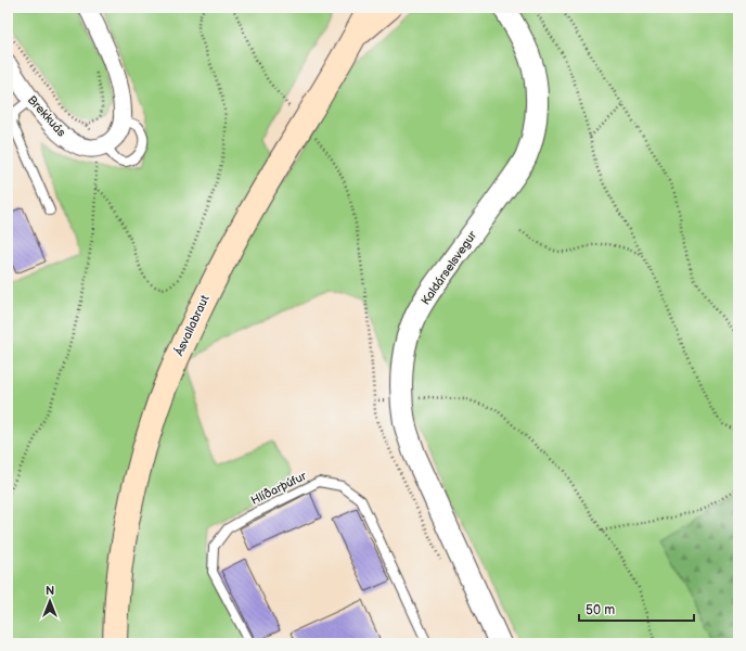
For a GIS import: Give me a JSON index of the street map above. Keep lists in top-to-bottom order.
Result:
{
  "streets": {
    "main road": ["Ásvallabraut"],
    "street": ["Brekkuás", "Kaldárselsvegur"],
    "lane": ["Hlíðarþúfur"]
  },
  "scale_bar": "50 m",
  "north": "top"
}
